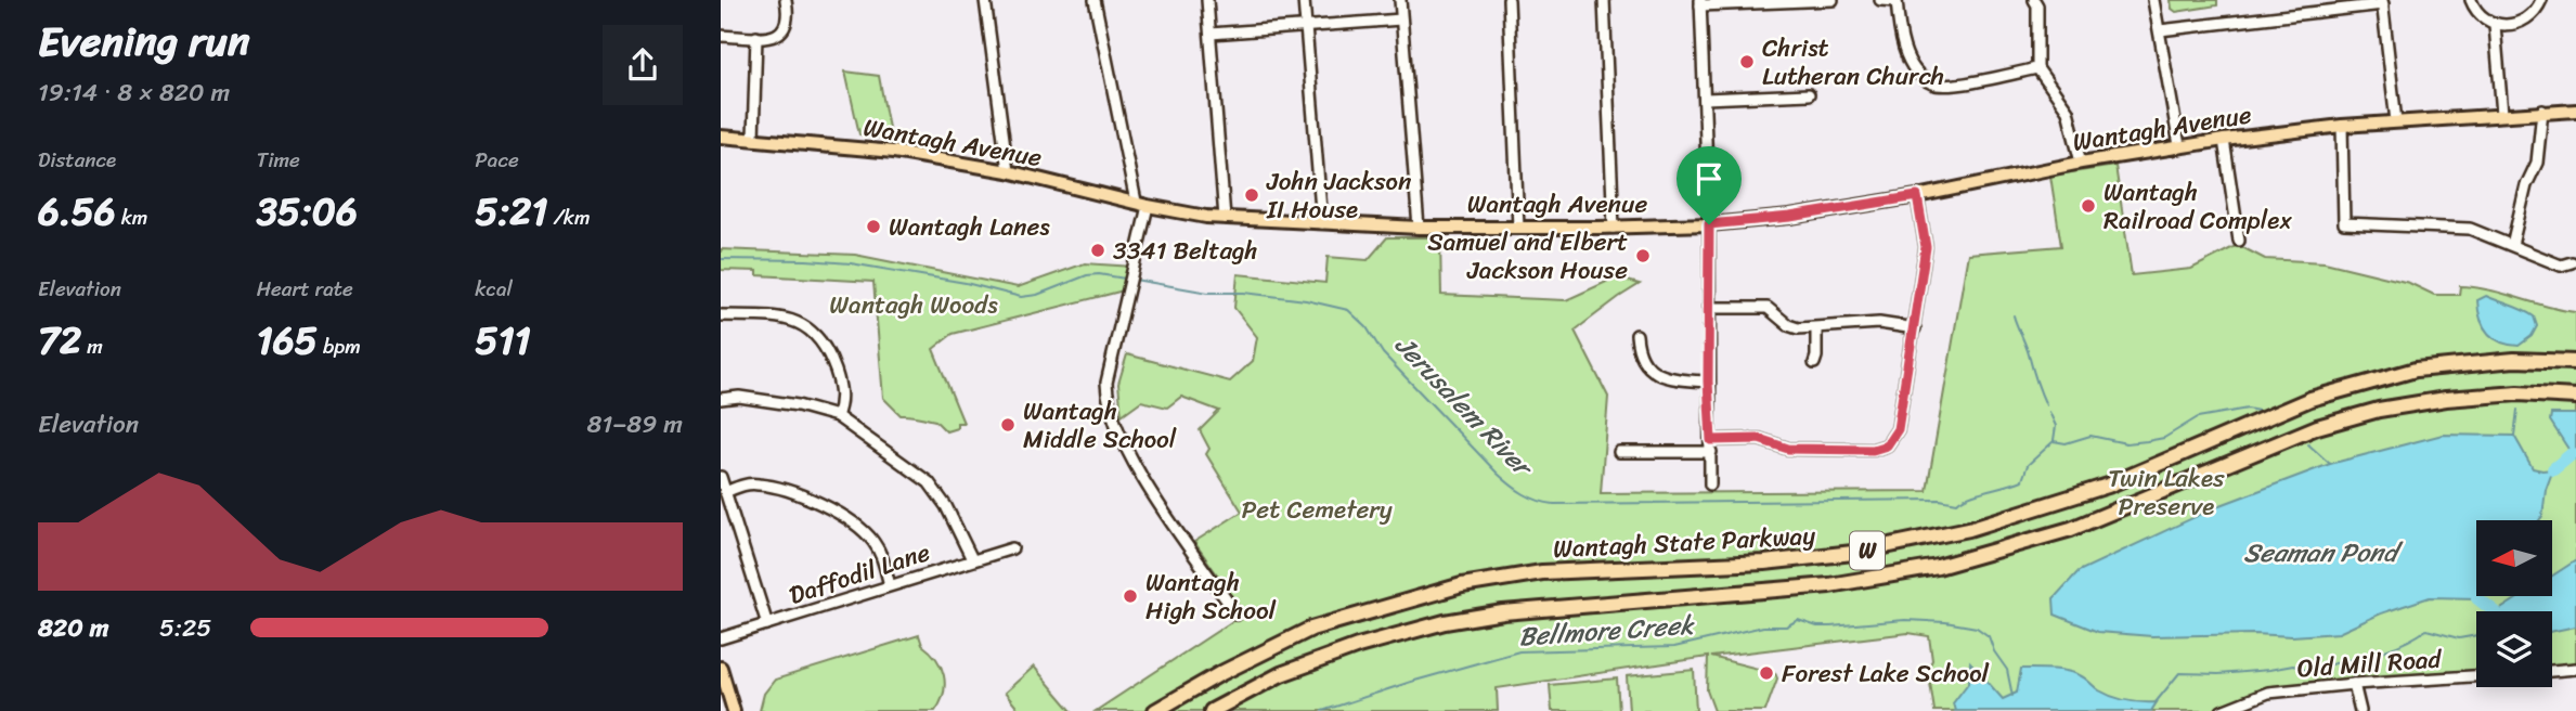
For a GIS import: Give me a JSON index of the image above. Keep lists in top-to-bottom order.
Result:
{
  "streets": {
    "highway": ["Wantagh State Parkway", "W"],
    "main road": ["Wantagh Avenue"],
    "street": ["Daffodil Lane", "Old Mill Road"]
  },
  "water": ["Jerusalem River", "Seaman Pond", "Bellmore Creek"],
  "parks": ["Wantagh Woods", "Twin Lakes Preserve", "Pet Cemetery"],
  "places": [
    "Christ Lutheran Church",
    "John Jackson II House",
    "Wantagh Railroad Complex",
    "Wantagh Lanes",
    "3341 Beltagh",
    "Samuel and Elbert Jackson House",
    "Wantagh Middle School",
    "Wantagh High School",
    "Forest Lake School"
  ],
  "north": "left",
  "page": {
    "heading": ["Evening run", "19:14 · 8 × 820 m"],
    "stats": [
      ["Distance", "6.56 km"],
      ["Time", "35:06"],
      ["Pace", "5:21 /km"],
      ["Elevation", "72 m"],
      ["Heart rate", "165 bpm"],
      ["kcal", "511"]
    ],
    "chart": ["Elevation", "81–89 m"],
    "list": [
      {
        "name": "820 m",
        "note": "5:25"
      }
    ]
  }
}
